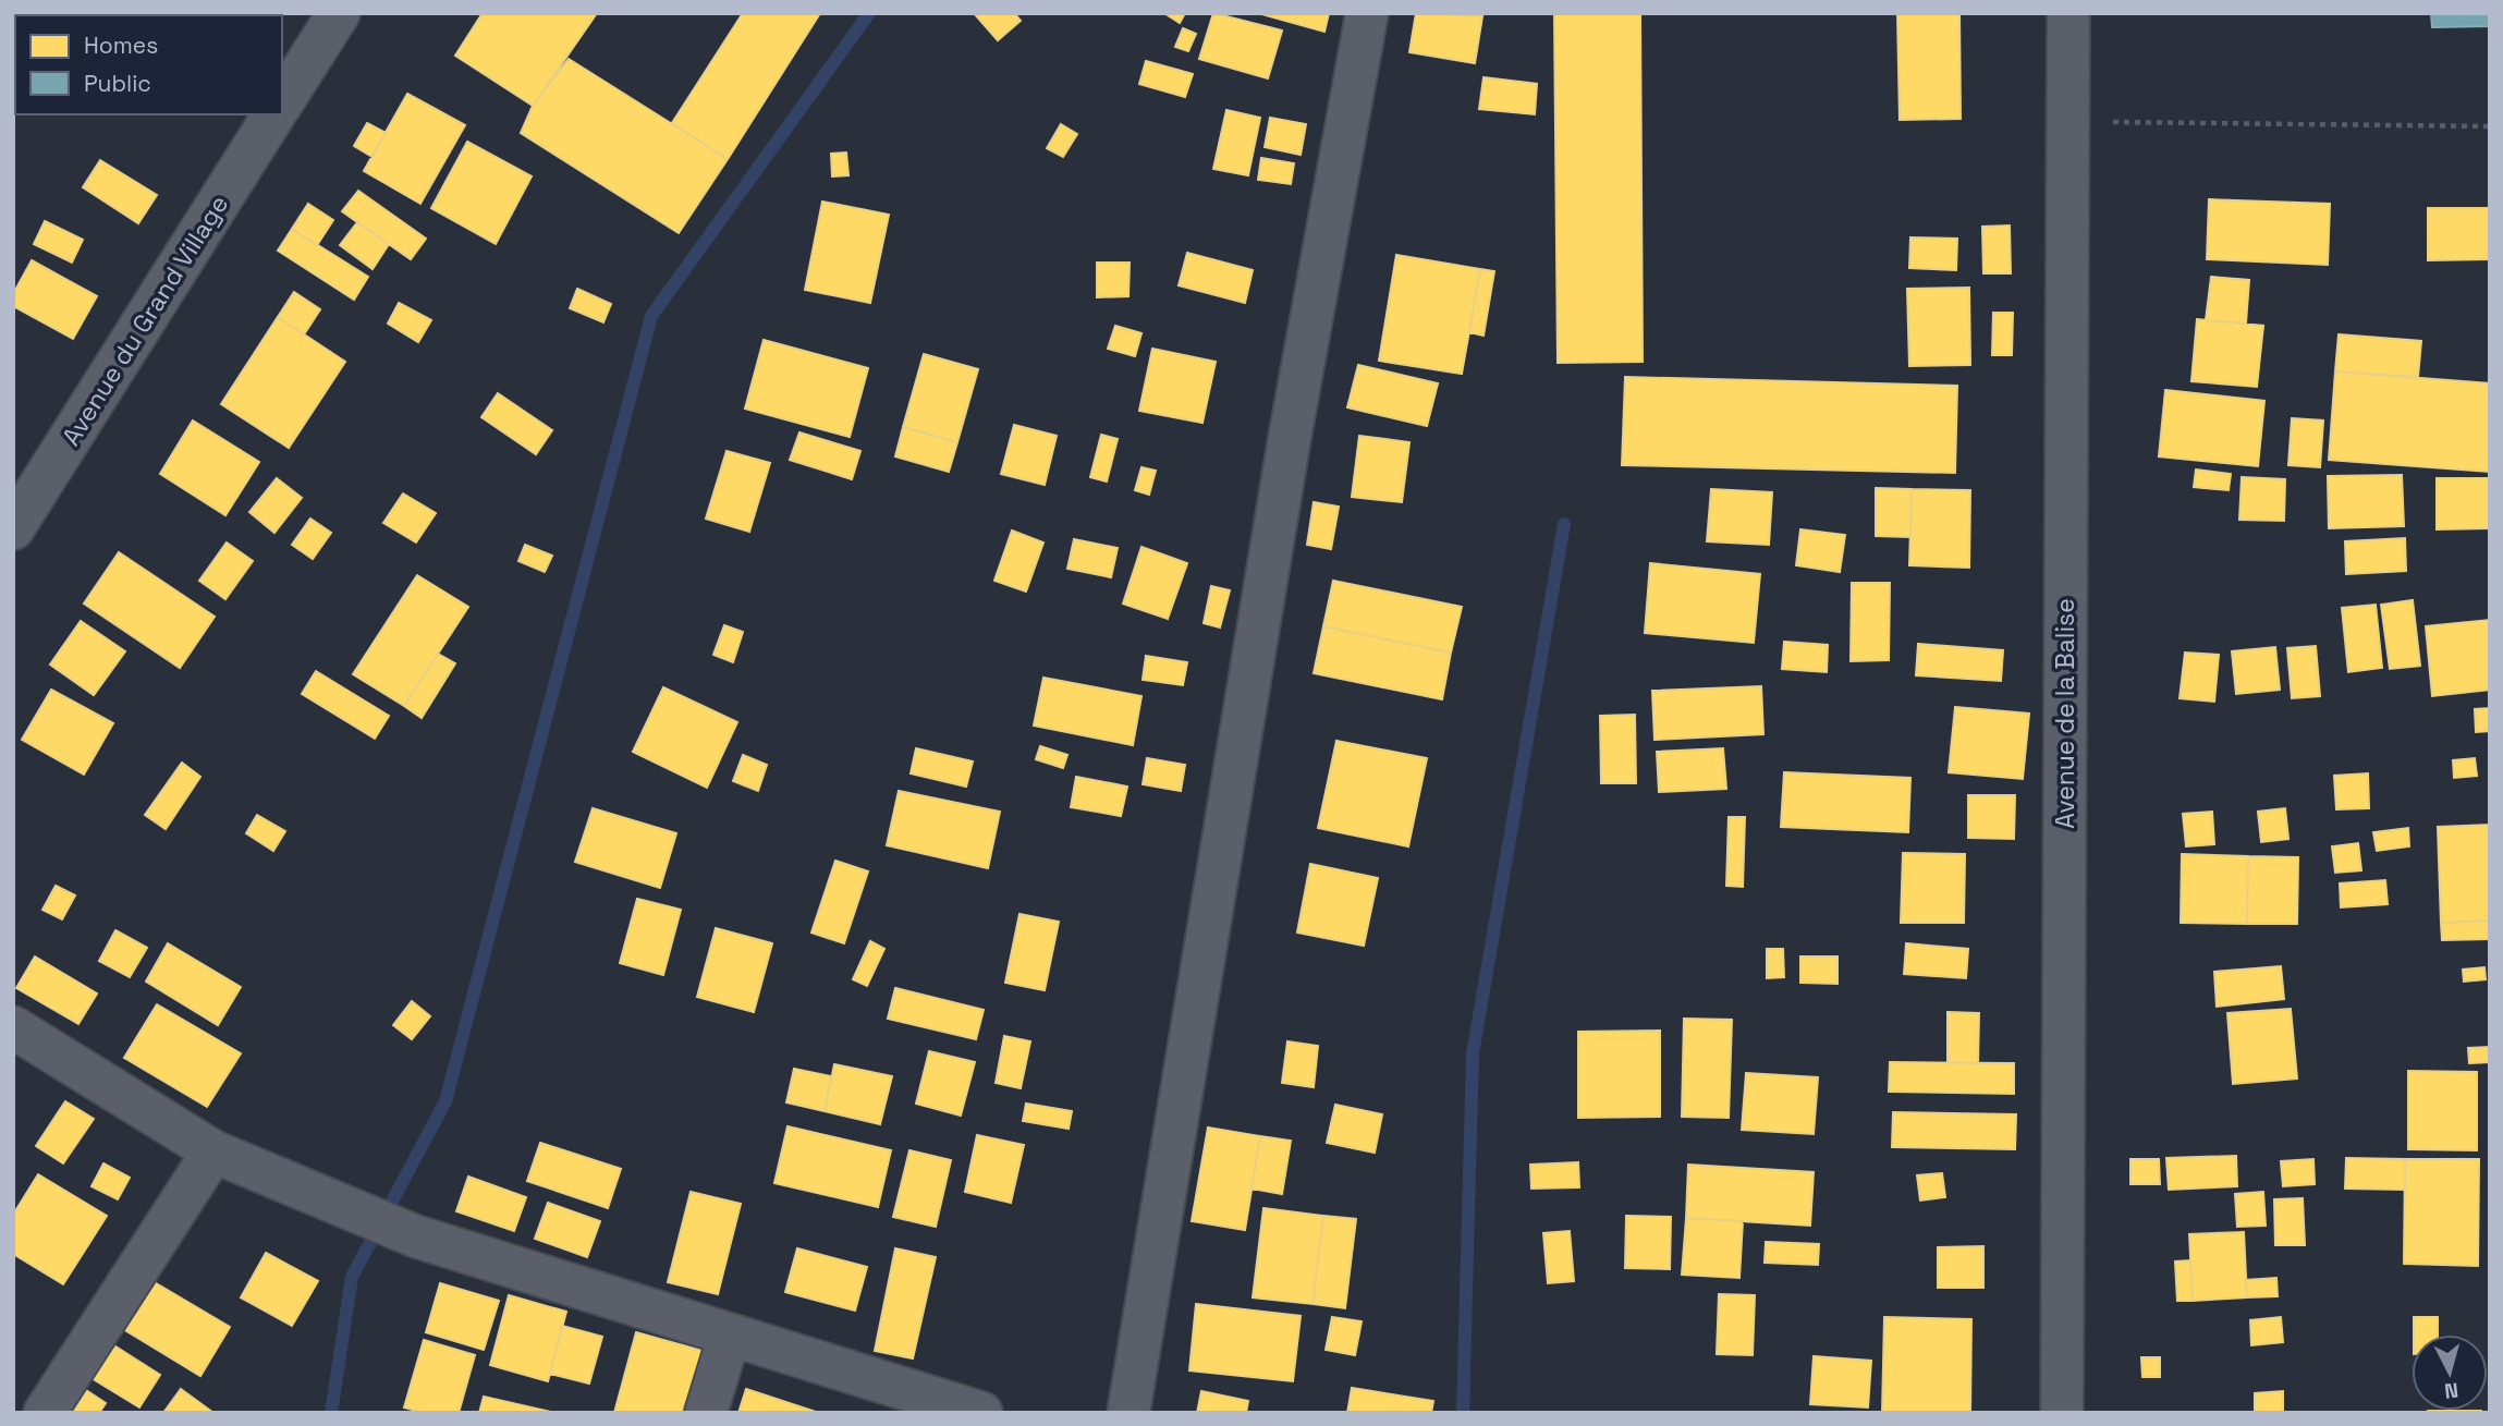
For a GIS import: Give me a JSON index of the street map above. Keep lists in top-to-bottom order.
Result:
{
  "streets": {
    "street": ["Avenue du Grand Village", "Avenue de la Balise"]
  },
  "legend": ["Homes", "Public"],
  "north": "bottom"
}
